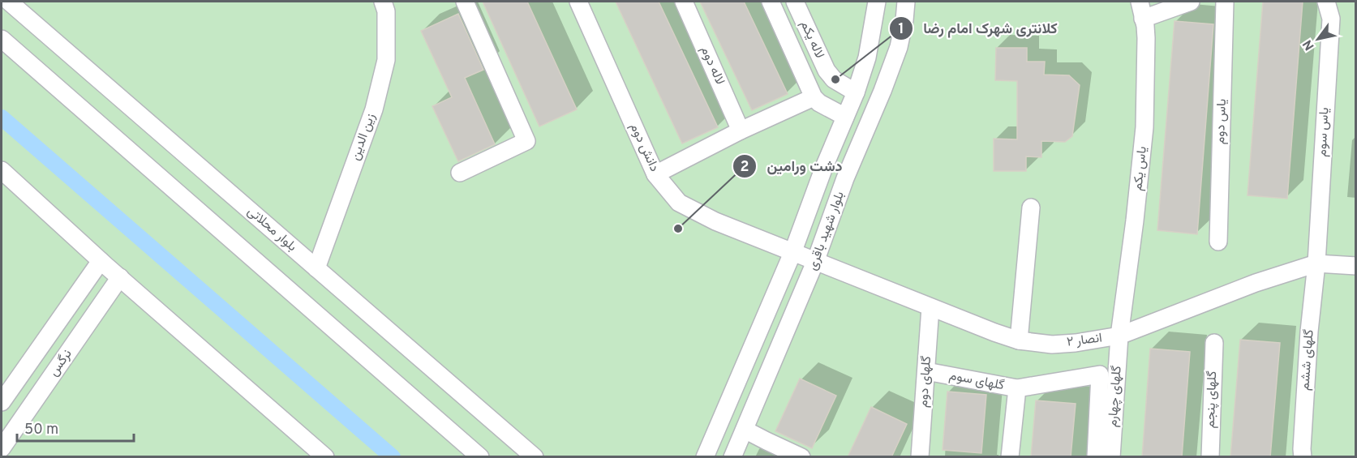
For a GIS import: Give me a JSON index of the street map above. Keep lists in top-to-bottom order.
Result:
{
  "streets": {
    "street": [
      "لاله یکم",
      "لاله دوم",
      "یاس دوم",
      "یاس سوم",
      "زین الدین",
      "دانش دوم",
      "یاس یکم",
      "بلوار محلاتی",
      "بلوار شهید باقری",
      "انصار ۲",
      "گلهای ششم",
      "نرگس",
      "گلهای سوم",
      "گلهای دوم",
      "گلهای چهارم",
      "گلهای پنجم"
    ]
  },
  "crossings": [
    ["لاله یکم", "بلوار شهید باقری"],
    ["یاس سوم", "انصار ۲"],
    ["یاس سوم", "گلهای ششم"],
    ["زین الدین", "بلوار محلاتی"],
    ["دانش دوم", "بلوار شهید باقری"],
    ["دانش دوم", "انصار ۲"],
    ["یاس یکم", "انصار ۲"],
    ["یاس یکم", "گلهای چهارم"],
    ["بلوار شهید باقری", "انصار ۲"],
    ["انصار ۲", "گلهای ششم"],
    ["انصار ۲", "گلهای دوم"],
    ["انصار ۲", "گلهای چهارم"],
    ["گلهای سوم", "گلهای دوم"]
  ],
  "places": ["کلانتری شهرک امام رضا", "دشت ورامین"],
  "scale_bar": "50 m",
  "north": "bottom left"
}
